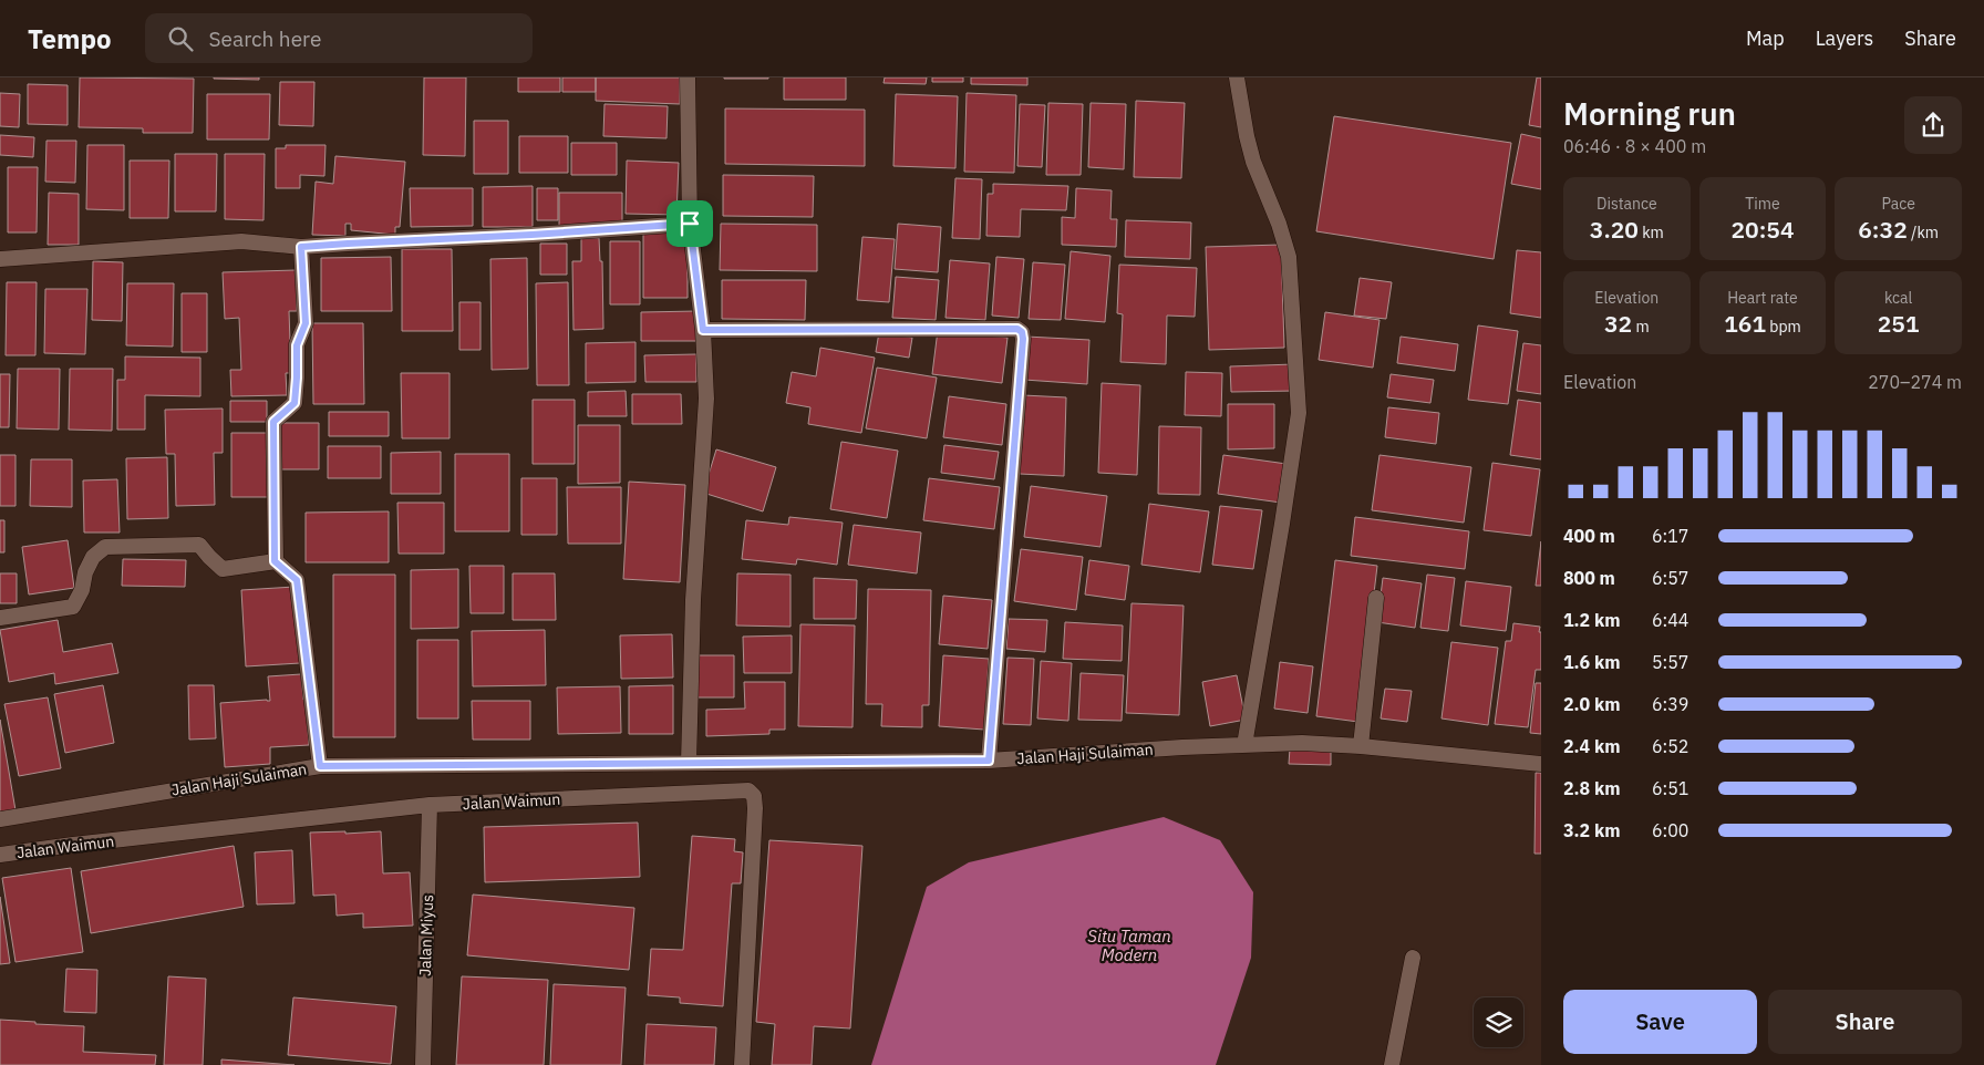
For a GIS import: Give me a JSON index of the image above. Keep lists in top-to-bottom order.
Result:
{
  "streets": {
    "street": ["Jalan Haji Sulaiman", "Jalan Waimun", "Jalan Miyus"]
  },
  "crossings": [
    ["Jalan Waimun", "Jalan Miyus"]
  ],
  "water": ["Situ Taman Modern"],
  "page": {
    "header": "Tempo",
    "search": "Search here",
    "nav": ["Map", "Layers", "Share"],
    "heading": ["Morning run", "06:46 · 8 × 400 m"],
    "stats": [
      ["Distance", "3.20 km"],
      ["Time", "20:54"],
      ["Pace", "6:32 /km"],
      ["Elevation", "32 m"],
      ["Heart rate", "161 bpm"],
      ["kcal", "251"]
    ],
    "chart": ["Elevation", "270–274 m"],
    "list": [
      {
        "name": "400 m",
        "note": "6:17"
      },
      {
        "name": "800 m",
        "note": "6:57"
      },
      {
        "name": "1.2 km",
        "note": "6:44"
      },
      {
        "name": "1.6 km",
        "note": "5:57"
      },
      {
        "name": "2.0 km",
        "note": "6:39"
      },
      {
        "name": "2.4 km",
        "note": "6:52"
      },
      {
        "name": "2.8 km",
        "note": "6:51"
      },
      {
        "name": "3.2 km",
        "note": "6:00"
      }
    ],
    "buttons": ["Save", "Share"]
  }
}
